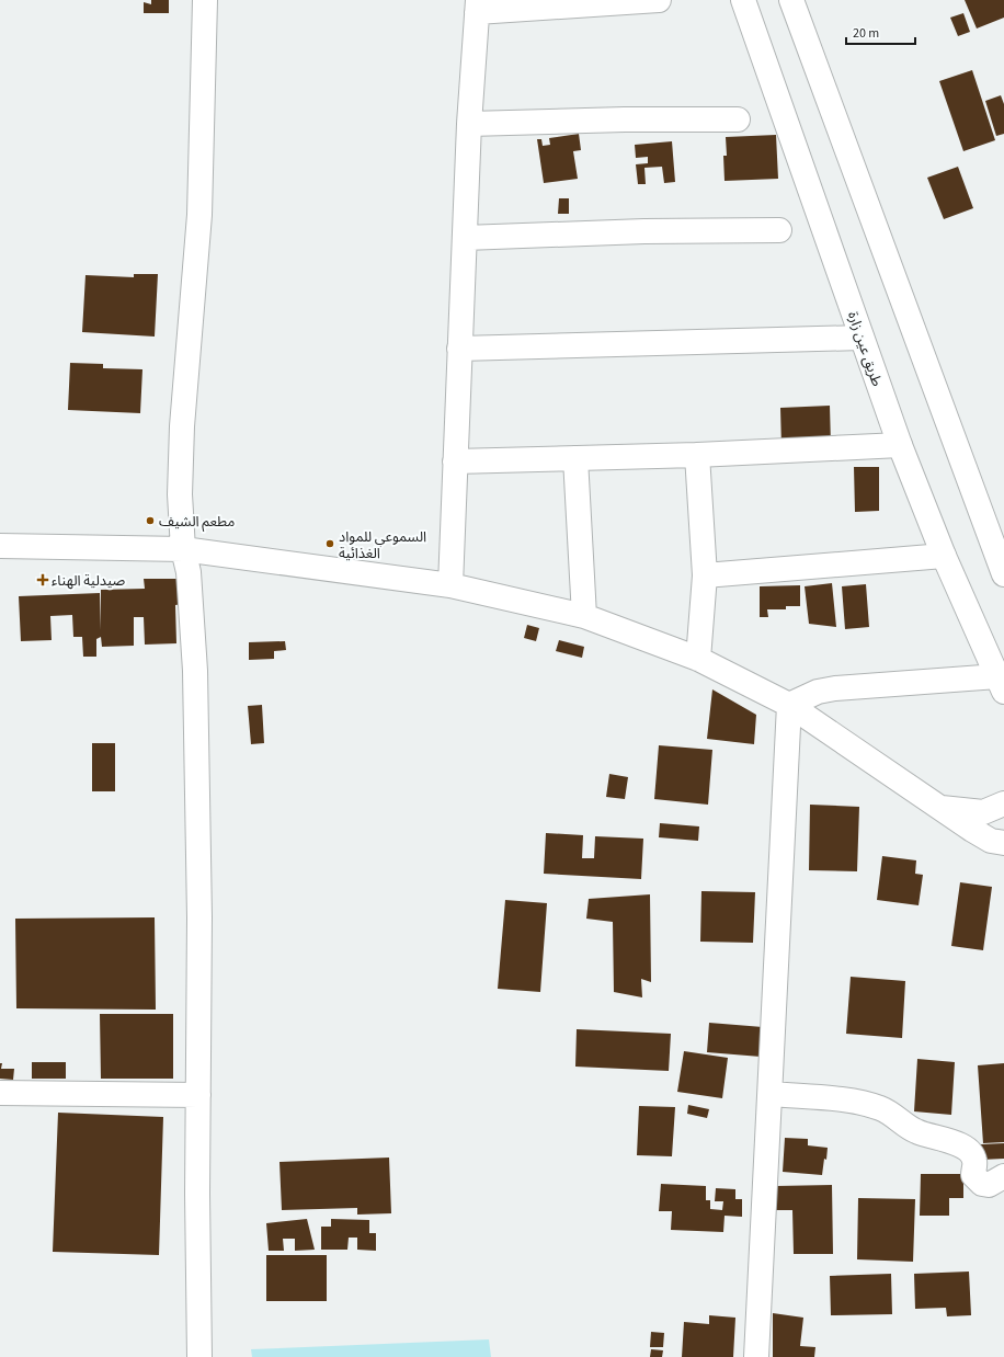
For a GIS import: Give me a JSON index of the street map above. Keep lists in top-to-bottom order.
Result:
{
  "streets": {
    "street": ["طريق عين زارة"]
  },
  "places": {
    "other": ["مطعم الشيف", "السموعي للمواد الغذائية"],
    "health": ["صيدلية الهناء"]
  },
  "scale_bar": "20 m"
}
